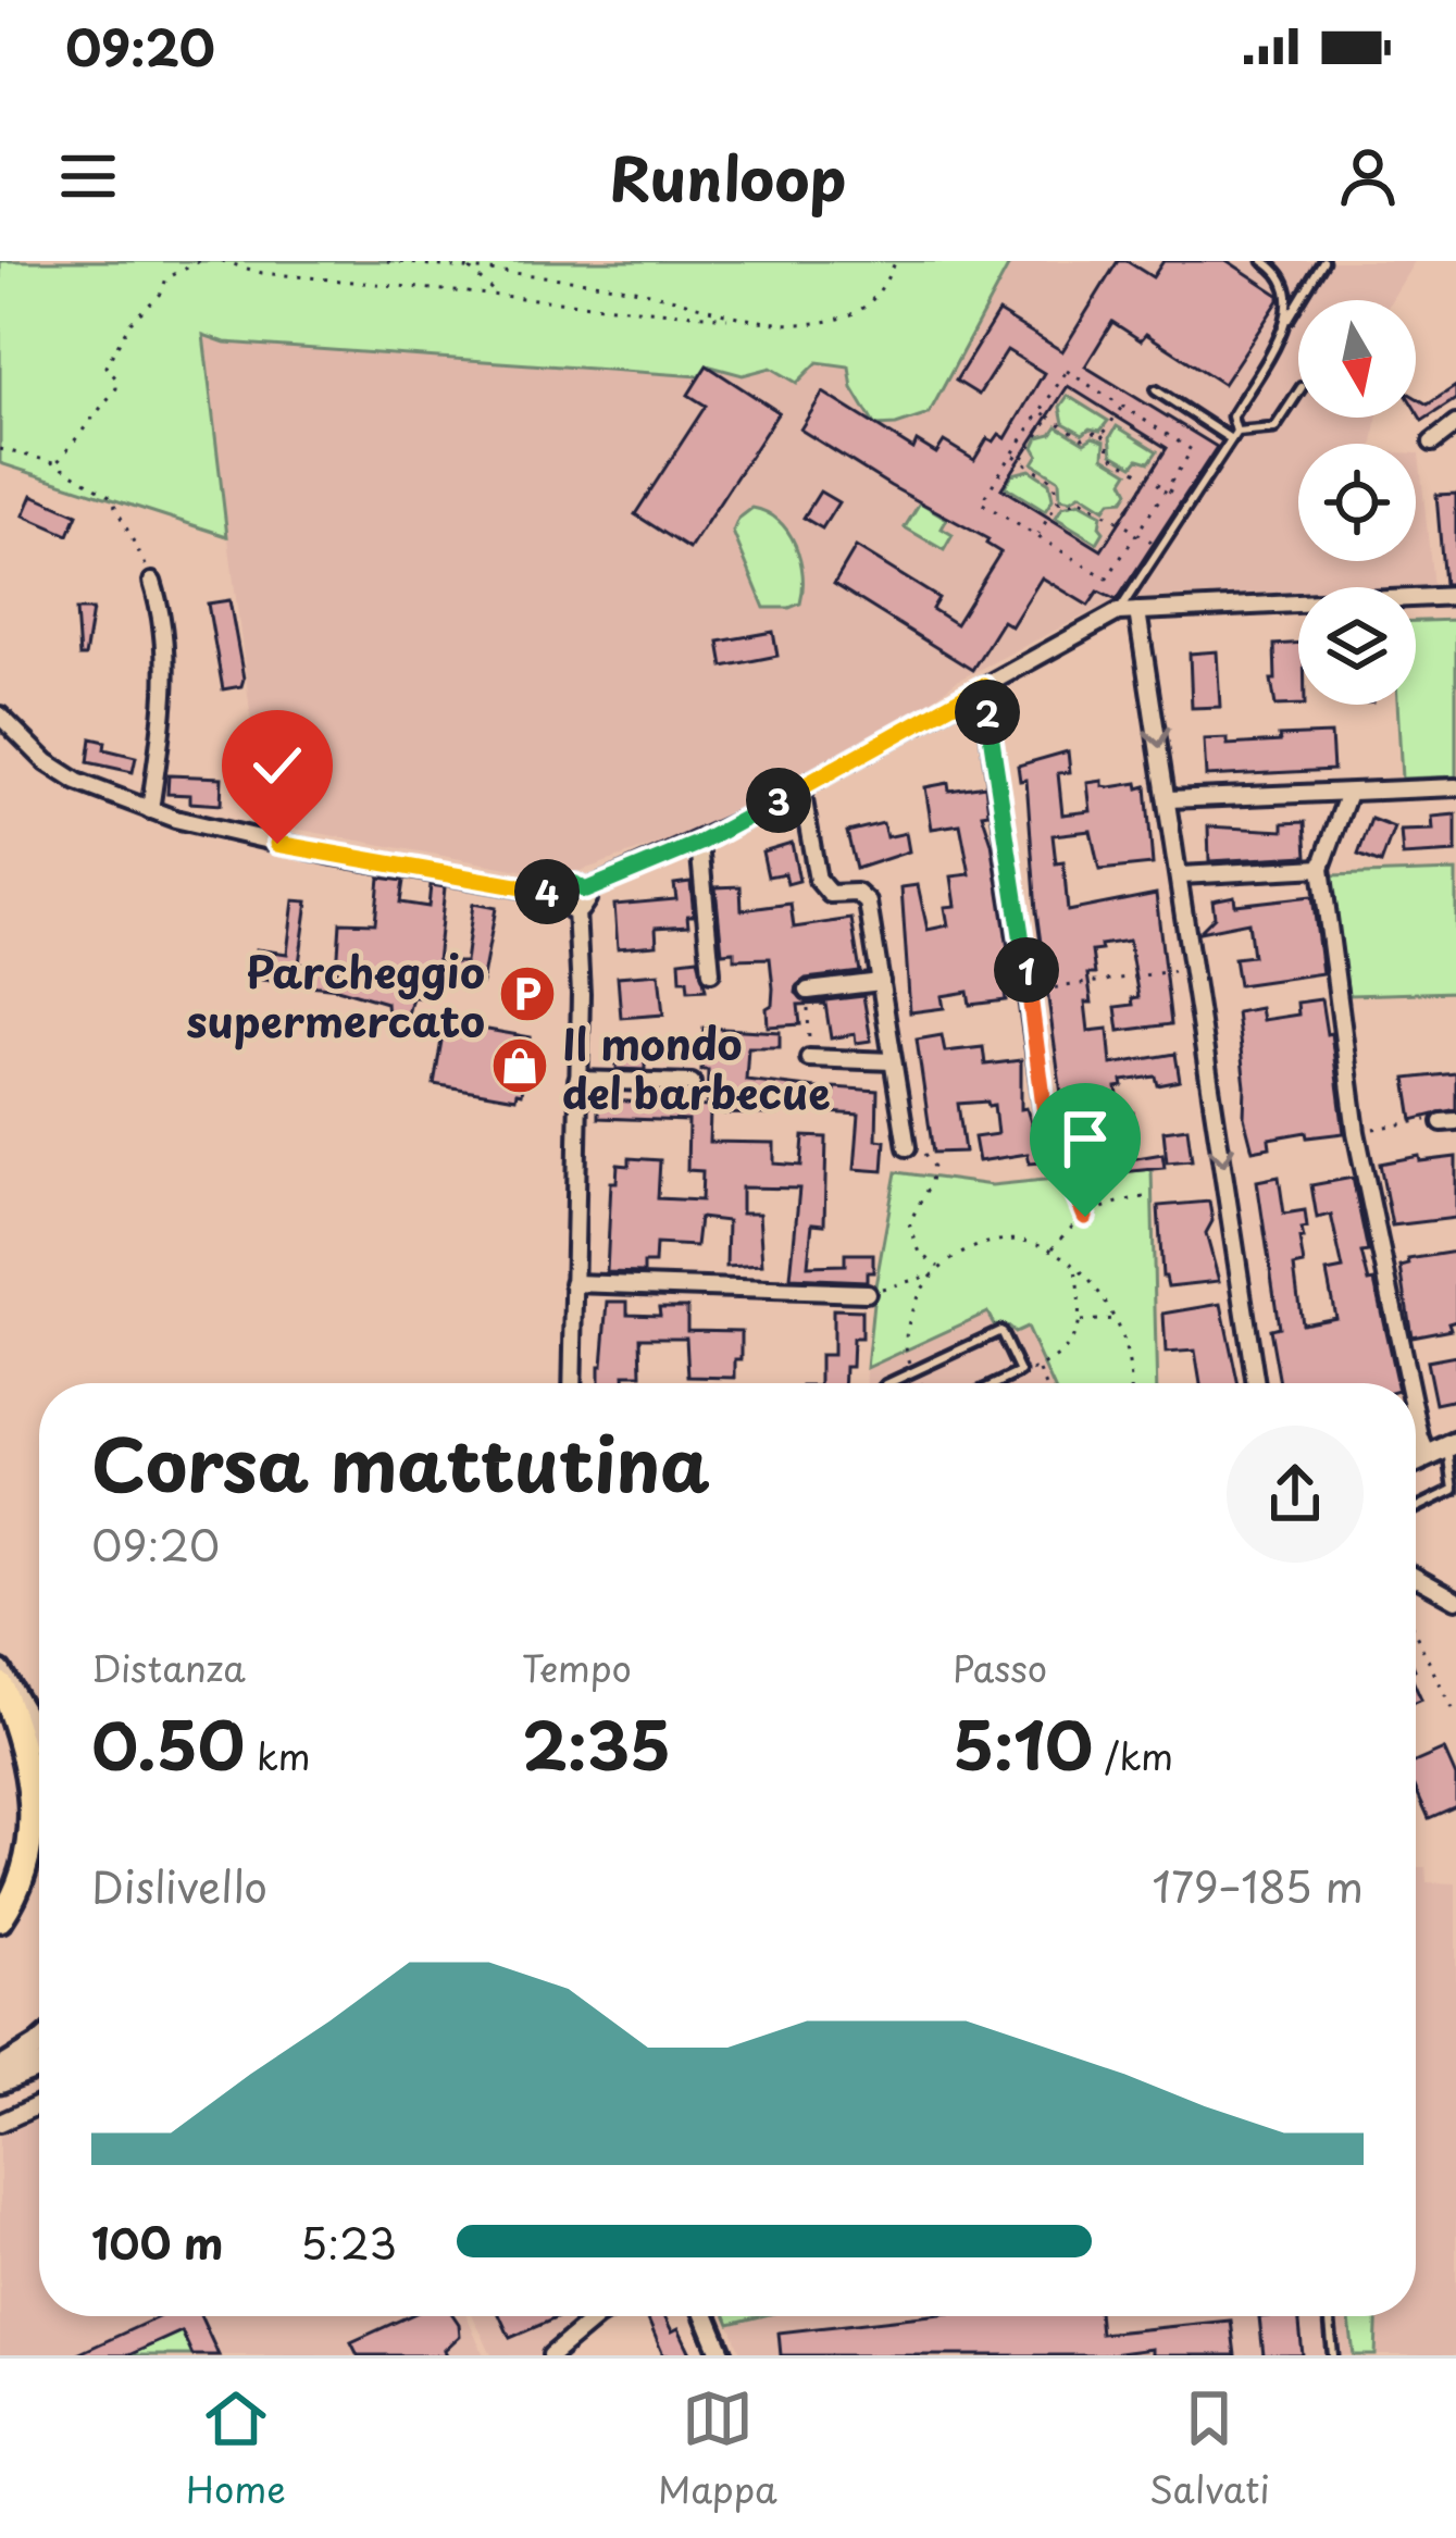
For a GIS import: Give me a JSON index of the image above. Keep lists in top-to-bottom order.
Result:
{
  "places": {
    "parking": ["Parcheggio supermercato"],
    "shop": ["Il mondo del barbecue"]
  },
  "north": "bottom",
  "page": {
    "status": "09:20",
    "header": "Runloop",
    "pins": [
      "2",
      "3",
      "4",
      "1"
    ],
    "heading": ["Corsa mattutina", "09:20"],
    "stats": [
      ["Distanza", "0.50 km"],
      ["Tempo", "2:35"],
      ["Passo", "5:10 /km"]
    ],
    "chart": ["Dislivello", "179–185 m"],
    "list": [
      {
        "name": "100 m",
        "note": "5:23"
      }
    ],
    "tabs": ["Home", "Mappa", "Salvati"]
  }
}
